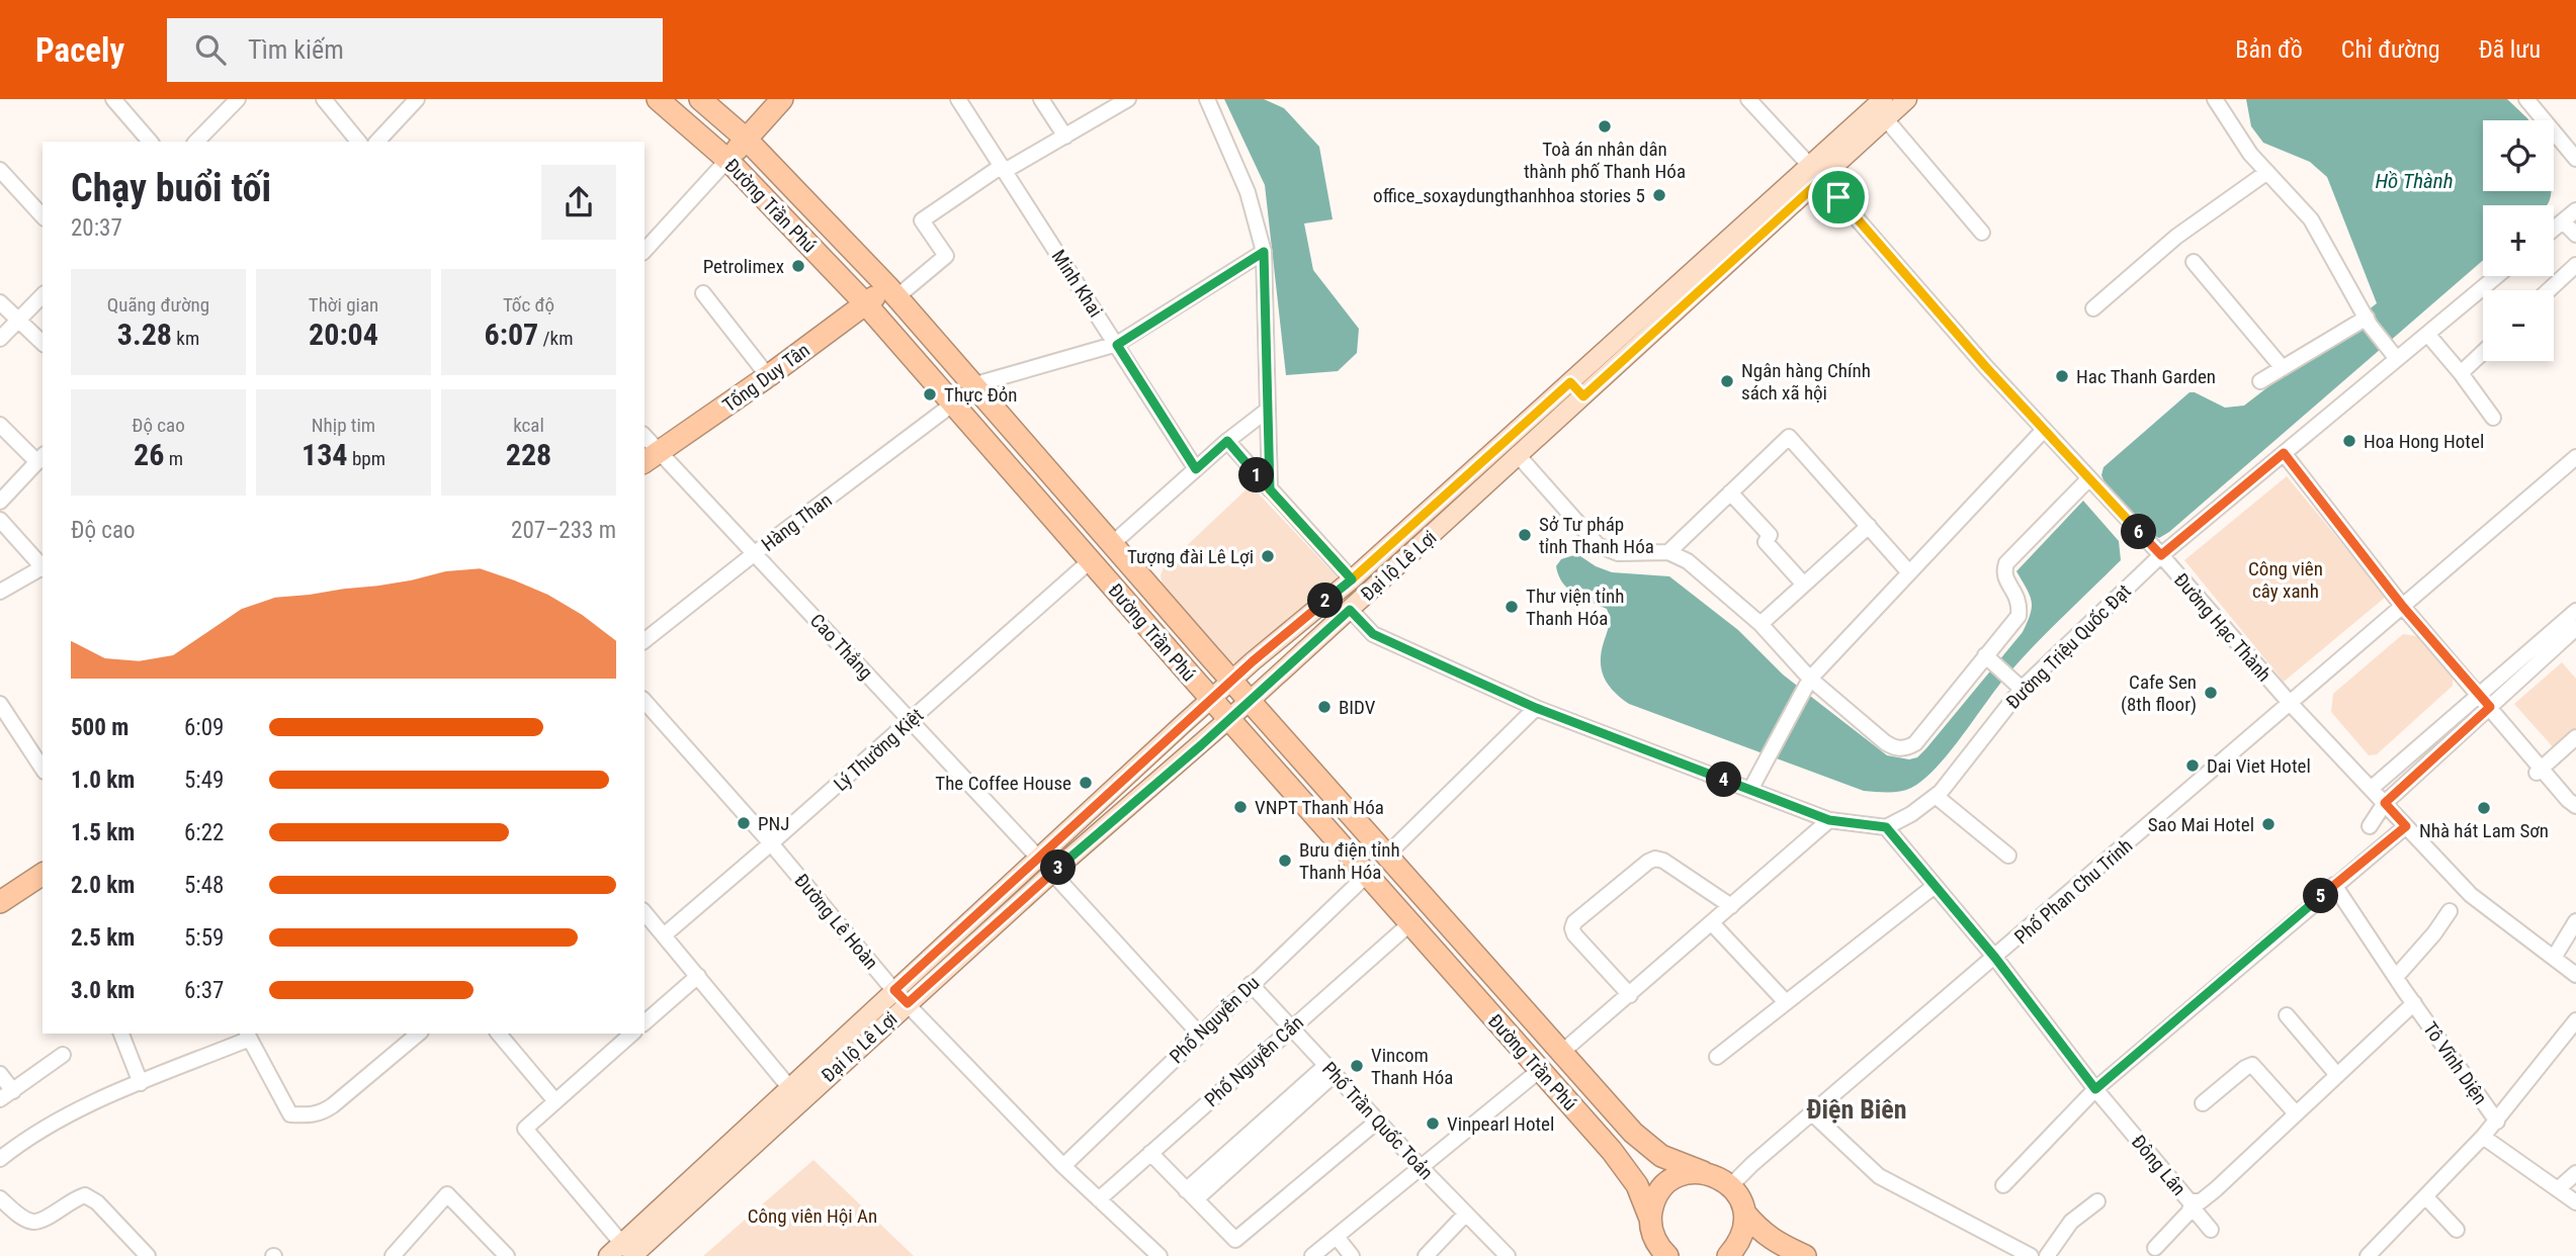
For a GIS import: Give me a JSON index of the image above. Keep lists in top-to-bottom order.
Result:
{
  "streets": {
    "highway": ["Đường Trần Phú", "Tống Duy Tân"],
    "main road": ["Đại lộ Lê Lợi"],
    "street": [
      "Minh Khai",
      "Hàng Than",
      "Đường Hạc Thành",
      "Cao Thắng",
      "Đường Triệu Quốc Đạt",
      "Lý Thường Kiệt",
      "Phố Phan Chu Trinh",
      "Đường Lê Hoàn",
      "Phố Nguyễn Du",
      "Phố Nguyễn Cẩn",
      "Tô Vĩnh Diện",
      "Phố Trần Quốc Toản",
      "Đông Lân"
    ]
  },
  "crossings": [
    ["Đường Trần Phú", "Tống Duy Tân"],
    ["Đường Trần Phú", "Hàng Than"],
    ["Đường Trần Phú", "Đại lộ Lê Lợi"],
    ["Đường Trần Phú", "Lý Thường Kiệt"],
    ["Đường Trần Phú", "Phố Phan Chu Trinh"],
    ["Đường Trần Phú", "Phố Nguyễn Du"],
    ["Đường Trần Phú", "Phố Nguyễn Cẩn"],
    ["Tống Duy Tân", "Cao Thắng"],
    ["Hàng Than", "Cao Thắng"],
    ["Đại lộ Lê Lợi", "Đường Hạc Thành"],
    ["Đại lộ Lê Lợi", "Cao Thắng"],
    ["Đại lộ Lê Lợi", "Đường Lê Hoàn"],
    ["Đường Hạc Thành", "Đường Triệu Quốc Đạt"],
    ["Đường Hạc Thành", "Phố Phan Chu Trinh"],
    ["Cao Thắng", "Lý Thường Kiệt"],
    ["Đường Triệu Quốc Đạt", "Đông Lân"],
    ["Lý Thường Kiệt", "Đường Lê Hoàn"],
    ["Phố Phan Chu Trinh", "Đông Lân"],
    ["Đường Lê Hoàn", "Phố Nguyễn Du"],
    ["Đường Lê Hoàn", "Phố Nguyễn Cẩn"],
    ["Phố Nguyễn Du", "Phố Trần Quốc Toản"],
    ["Phố Nguyễn Cẩn", "Phố Trần Quốc Toản"],
    ["Tô Vĩnh Diện", "Đông Lân"]
  ],
  "districts": ["Điện Biên"],
  "water": ["Hồ Thành"],
  "parks": ["Công viên cây xanh", "Công viên Hội An"],
  "places": [
    "Toà án nhân dân thành phố Thanh Hóa",
    "office_soxaydungthanhhoa stories 5",
    "Petrolimex",
    "Hac Thanh Garden",
    "Ngân hàng Chính sách xã hội",
    "Thực Đỏn",
    "Hoa Hong Hotel",
    "Sở Tư pháp tỉnh Thanh Hóa",
    "Tượng đài Lê Lợi",
    "Thư viện tỉnh Thanh Hóa",
    "Cafe Sen (8th floor)",
    "BIDV",
    "Dai Viet Hotel",
    "The Coffee House",
    "VNPT Thanh Hóa",
    "Nhà hát Lam Sơn",
    "PNJ",
    "Sao Mai Hotel",
    "Bưu điện tỉnh Thanh Hóa",
    "Vincom Thanh Hóa",
    "Vinpearl Hotel"
  ],
  "page": {
    "header": "Pacely",
    "search": "Tìm kiếm",
    "nav": ["Bản đồ", "Chỉ đường", "Đã lưu"],
    "map_buttons": ["+", "−"],
    "heading": ["Chạy buổi tối", "20:37"],
    "stats": [
      ["Quãng đường", "3.28 km"],
      ["Thời gian", "20:04"],
      ["Tốc độ", "6:07 /km"],
      ["Độ cao", "26 m"],
      ["Nhịp tim", "134 bpm"],
      ["kcal", "228"]
    ],
    "pins": [
      "1",
      "6",
      "2",
      "4",
      "3",
      "5"
    ],
    "chart": ["Độ cao", "207–233 m"],
    "list": [
      {
        "name": "500 m",
        "note": "6:09"
      },
      {
        "name": "1.0 km",
        "note": "5:49"
      },
      {
        "name": "1.5 km",
        "note": "6:22"
      },
      {
        "name": "2.0 km",
        "note": "5:48"
      },
      {
        "name": "2.5 km",
        "note": "5:59"
      },
      {
        "name": "3.0 km",
        "note": "6:37"
      }
    ]
  }
}
